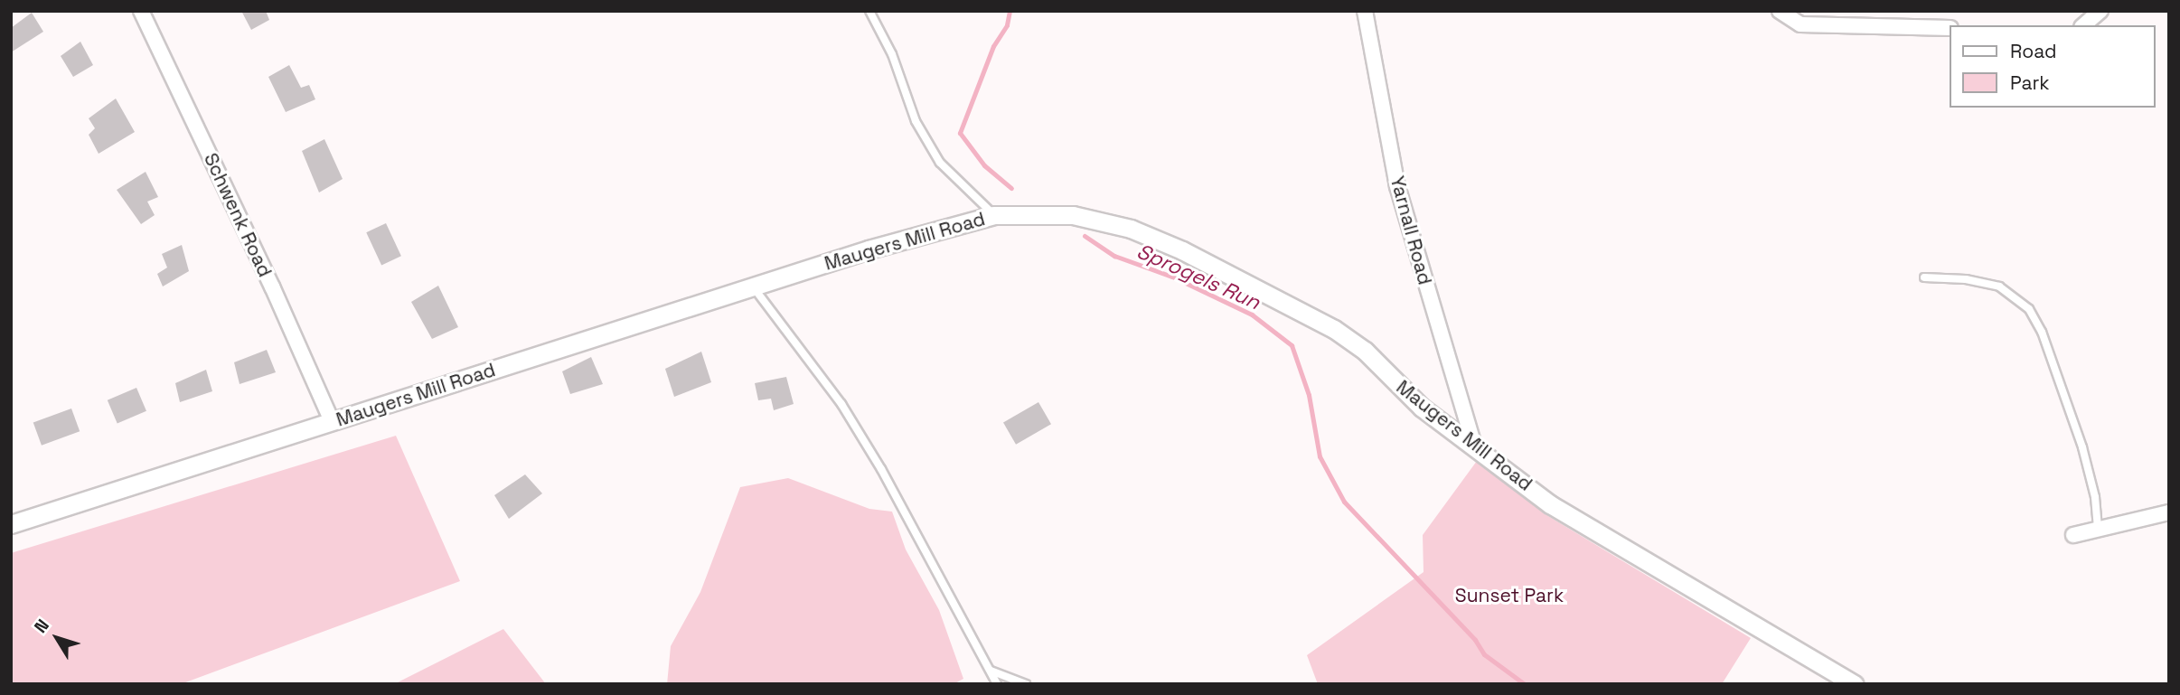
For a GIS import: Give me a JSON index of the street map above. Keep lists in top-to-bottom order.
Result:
{
  "streets": {
    "street": ["Schwenk Road", "Yarnall Road", "Maugers Mill Road"]
  },
  "crossings": [
    ["Schwenk Road", "Maugers Mill Road"],
    ["Yarnall Road", "Maugers Mill Road"]
  ],
  "water": ["Sprogels Run"],
  "parks": ["Sunset Park"],
  "legend": ["Road", "Park"],
  "north": "top left"
}
